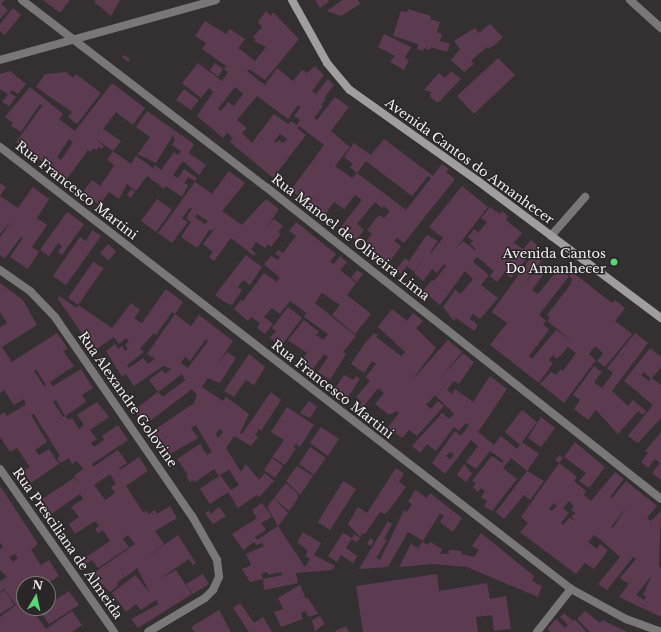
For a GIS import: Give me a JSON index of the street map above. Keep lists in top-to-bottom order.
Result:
{
  "streets": {
    "main road": ["Avenida Cantos do Amanhecer"],
    "street": [
      "Rua Francesco Martini",
      "Rua Manoel de Oliveira Lima",
      "Rua Alexandre Golovine",
      "Rua Presciliana de Almeida"
    ]
  },
  "places": ["Avenida Cantos Do Amanhecer"],
  "north": "top"
}
